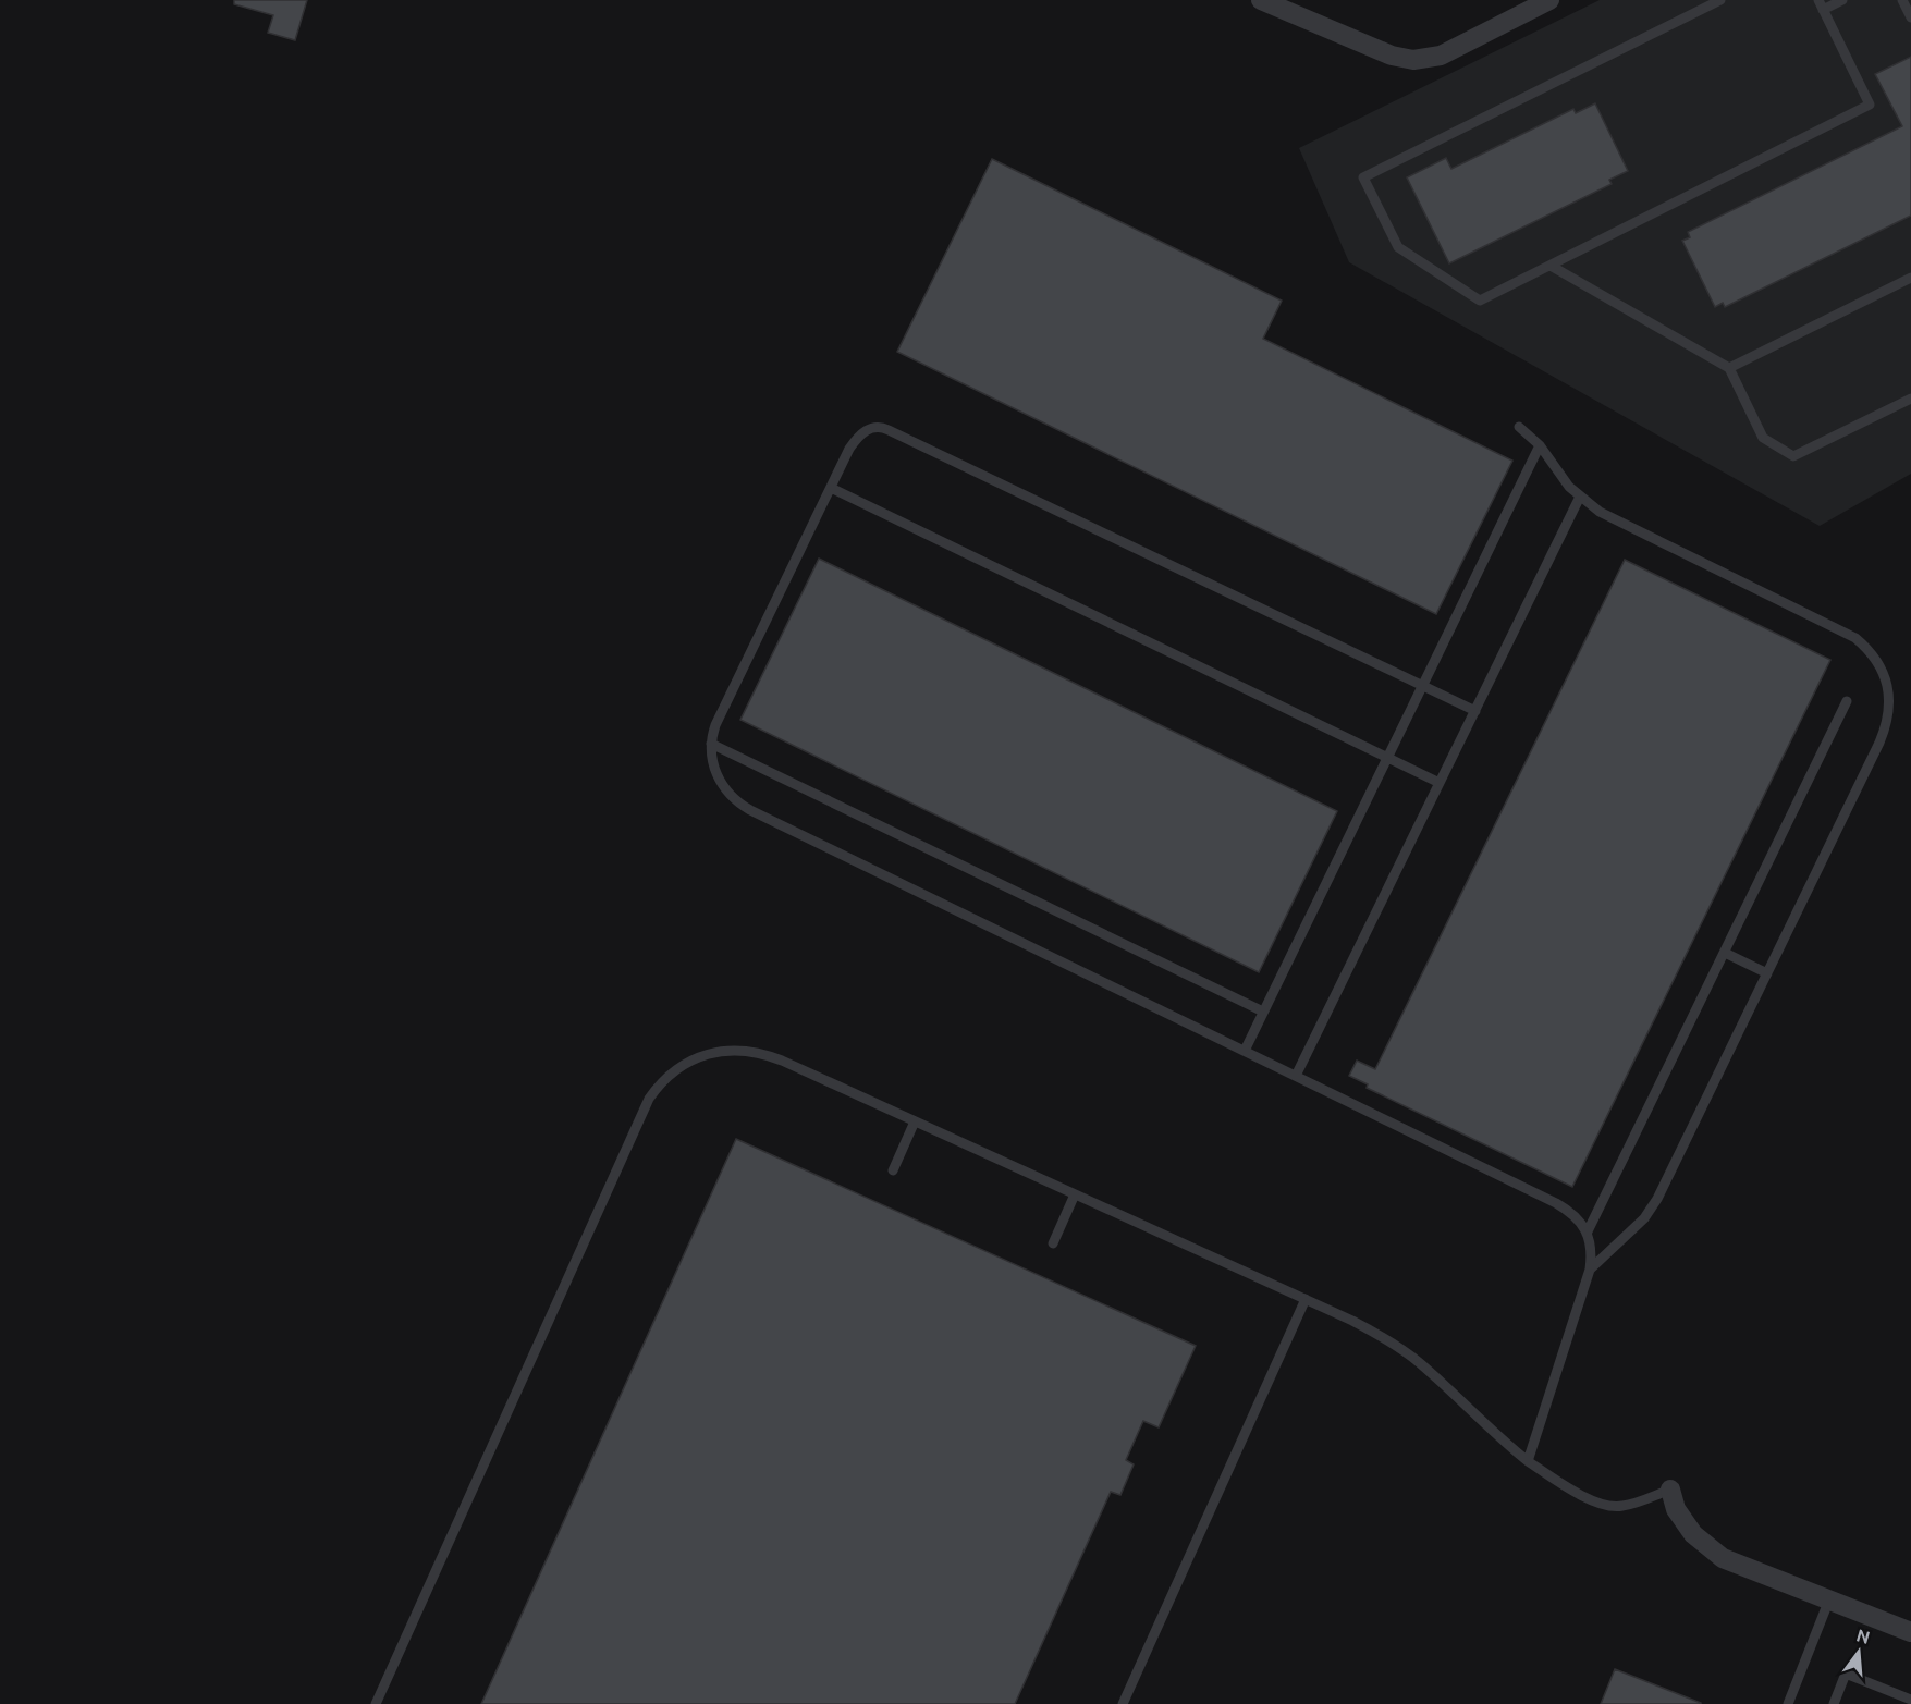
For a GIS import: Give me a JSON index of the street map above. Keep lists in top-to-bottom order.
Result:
{
  "north": "top"
}
